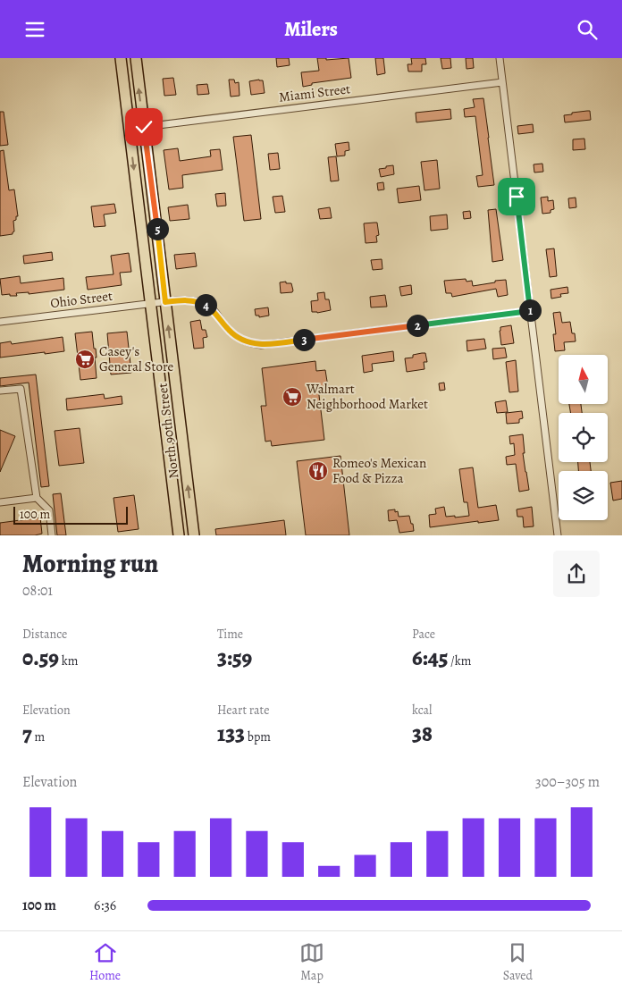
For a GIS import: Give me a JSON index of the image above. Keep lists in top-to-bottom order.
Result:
{
  "streets": {
    "main road": ["North 90th Street"],
    "street": ["Miami Street", "Ohio Street"]
  },
  "crossings": [
    ["Miami Street", "North 90th Street"],
    ["Ohio Street", "North 90th Street"]
  ],
  "places": {
    "supermarket": ["Casey's General Store", "Walmart Neighborhood Market"],
    "restaurant": ["Romeo's Mexican Food & Pizza"]
  },
  "scale_bar": "100 m",
  "north": "top",
  "page": {
    "header": "Milers",
    "pins": [
      "5",
      "4",
      "1",
      "2",
      "3"
    ],
    "scale": "100 m",
    "heading": ["Morning run", "08:01"],
    "stats": [
      ["Distance", "0.59 km"],
      ["Time", "3:59"],
      ["Pace", "6:45 /km"],
      ["Elevation", "7 m"],
      ["Heart rate", "133 bpm"],
      ["kcal", "38"]
    ],
    "chart": ["Elevation", "300–305 m"],
    "list": [
      {
        "name": "100 m",
        "note": "6:36"
      }
    ],
    "tabs": ["Home", "Map", "Saved"]
  }
}
